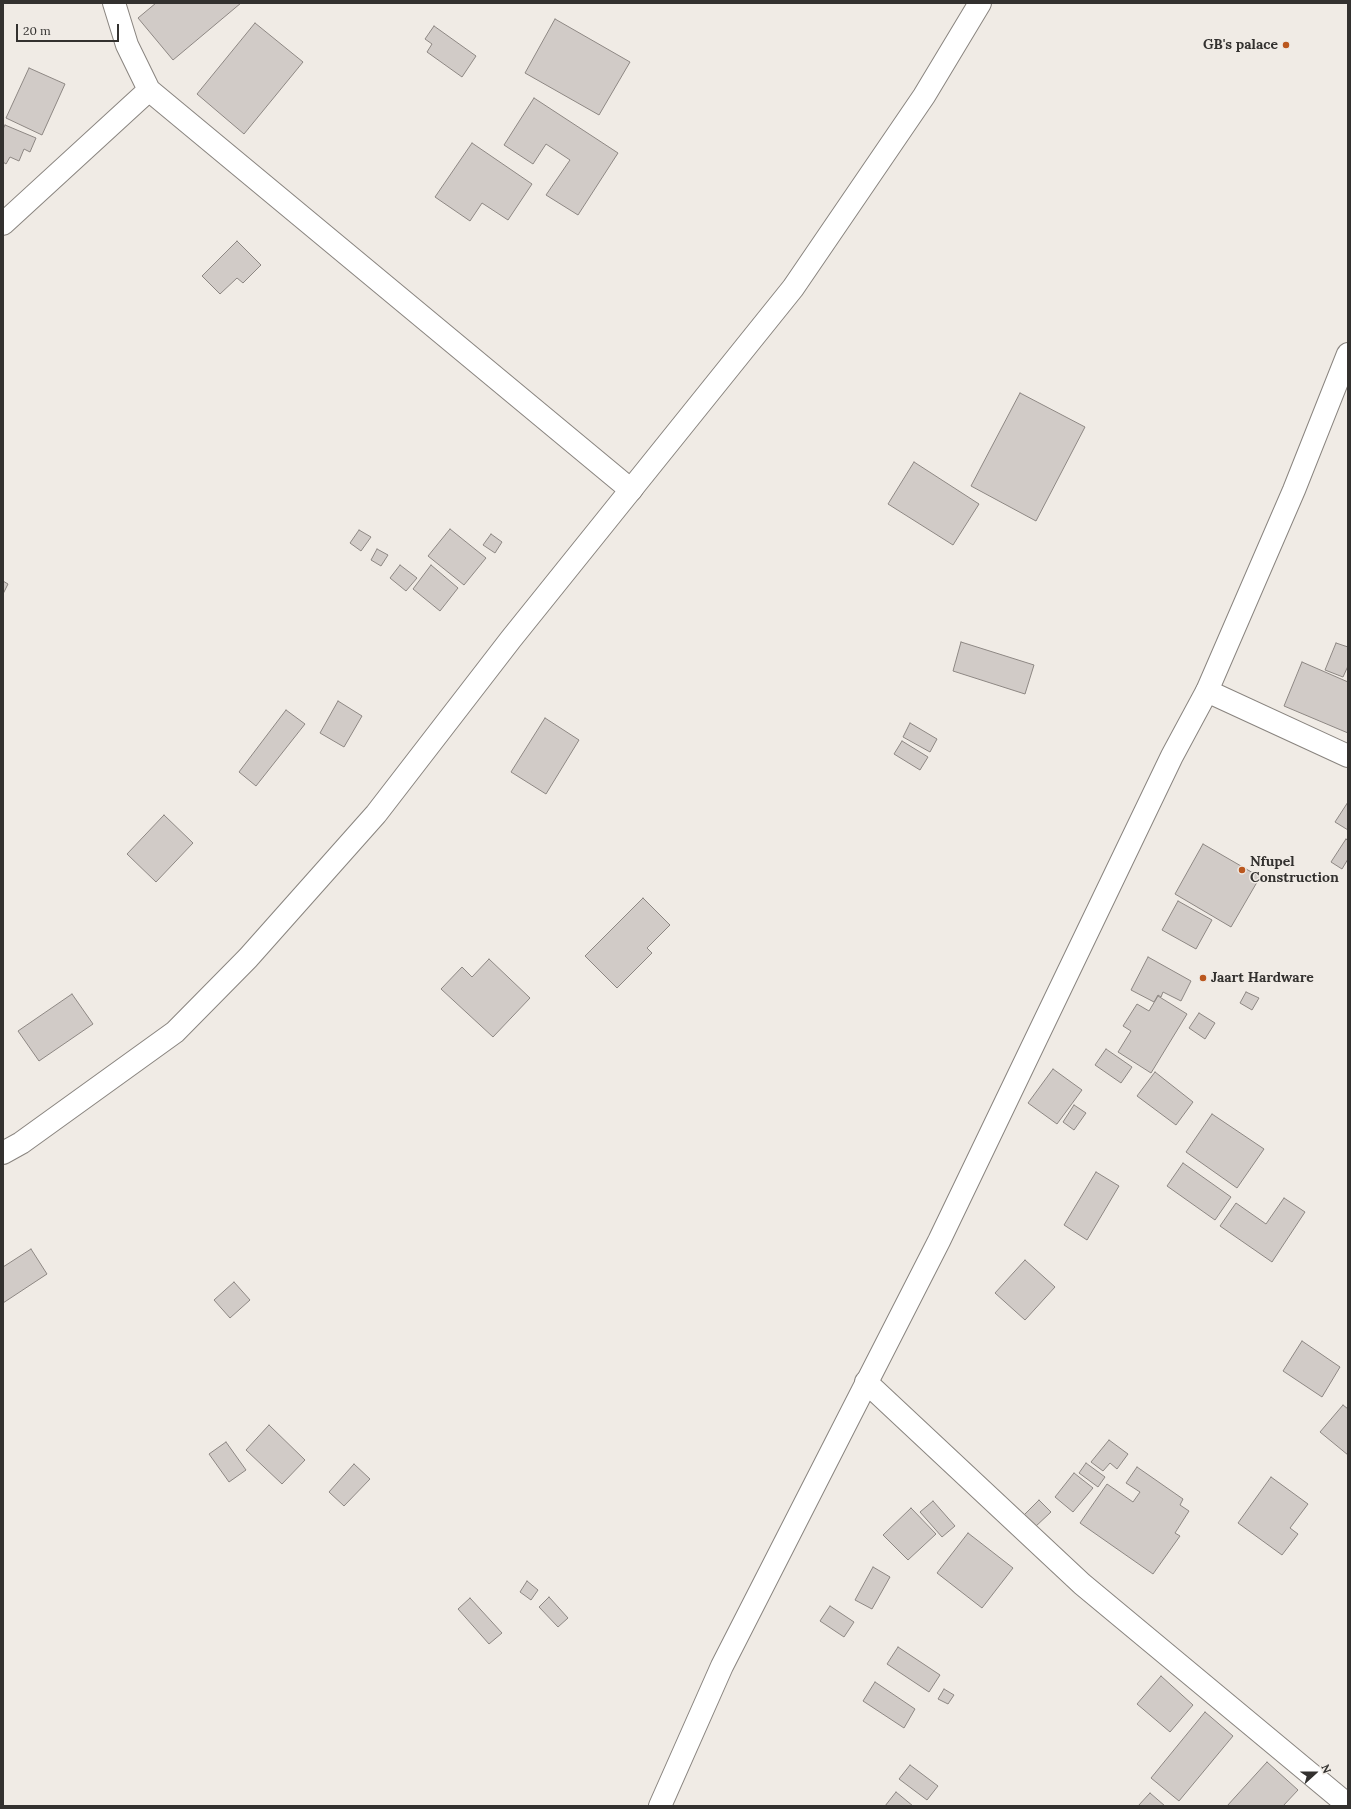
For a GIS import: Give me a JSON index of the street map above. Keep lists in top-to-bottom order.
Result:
{
  "places": ["GB's palace", "Nfupel Construction", "Jaart Hardware"],
  "scale_bar": "20 m",
  "north": "right"
}
